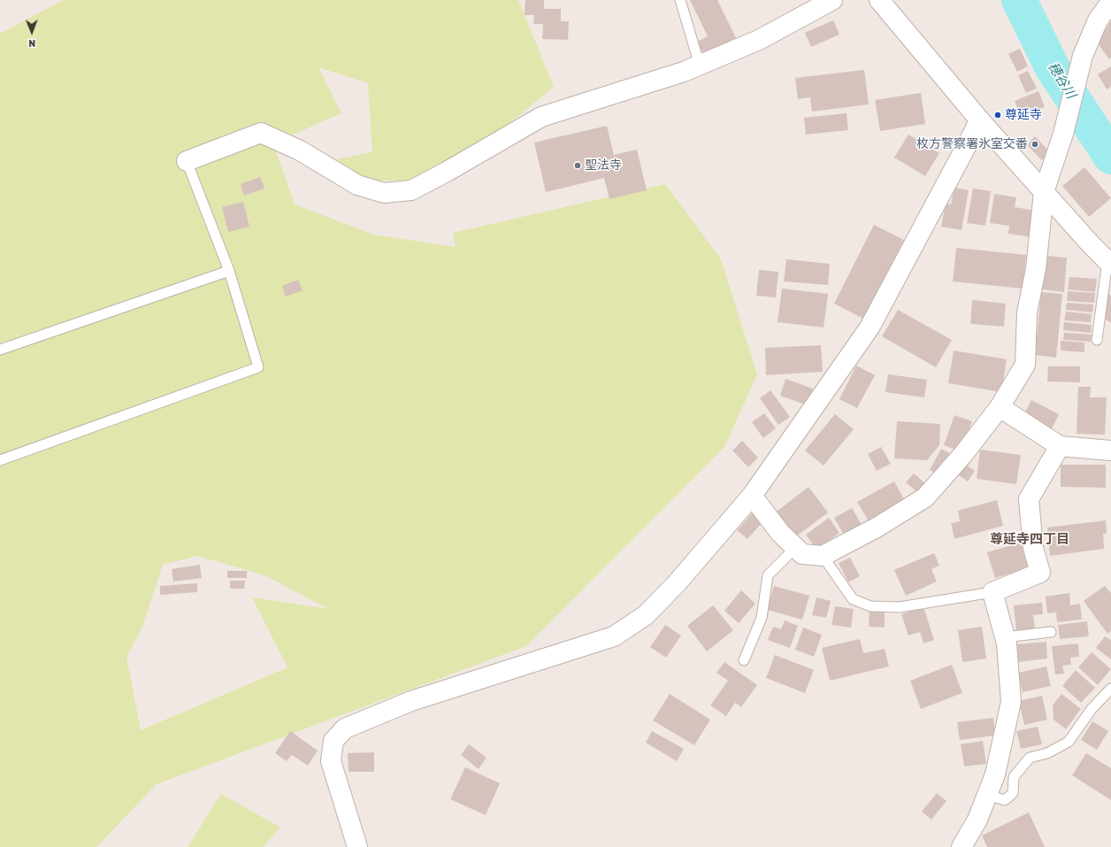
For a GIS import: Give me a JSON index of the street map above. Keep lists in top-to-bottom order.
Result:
{
  "districts": ["尊延寺四丁目"],
  "water": ["穂谷川"],
  "places": ["尊延寺", "枚方警察署氷室交番", "聖法寺"],
  "north": "bottom"
}
